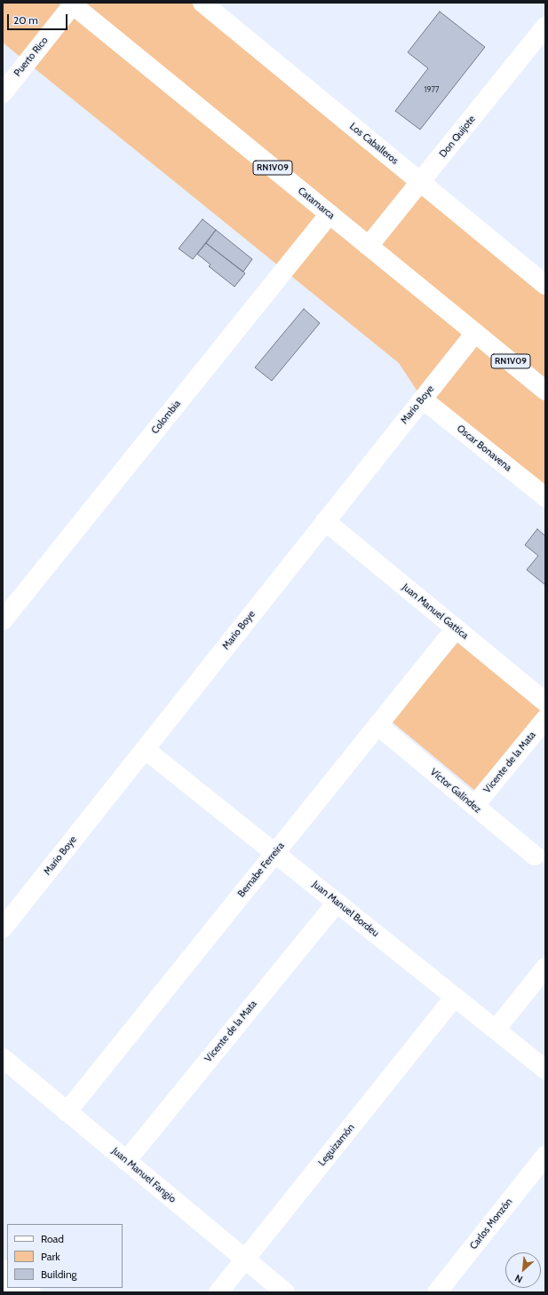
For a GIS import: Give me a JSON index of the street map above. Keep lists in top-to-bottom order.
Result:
{
  "streets": {
    "street": [
      "Puerto Rico",
      "Don Quijote",
      "Los Caballeros",
      "RN1V09",
      "Catamarca",
      "Mario Boye",
      "Colombia",
      "Oscar Bonavena",
      "Juan Manuel Gattica",
      "Vicente de la Mata",
      "Víctor Galíndez",
      "Bernabe Ferreira",
      "Juan Manuel Bordeu",
      "Leguizamón",
      "Juan Manuel Fangio",
      "Carlos Monzón"
    ]
  },
  "crossings": [
    ["Puerto Rico", "Catamarca"],
    ["Don Quijote", "Los Caballeros"],
    ["Don Quijote", "Catamarca"],
    ["Catamarca", "Mario Boye"],
    ["Catamarca", "Colombia"],
    ["Mario Boye", "Oscar Bonavena"],
    ["Mario Boye", "Juan Manuel Gattica"],
    ["Mario Boye", "Juan Manuel Bordeu"],
    ["Juan Manuel Gattica", "Bernabe Ferreira"],
    ["Vicente de la Mata", "Víctor Galíndez"],
    ["Vicente de la Mata", "Juan Manuel Bordeu"],
    ["Vicente de la Mata", "Juan Manuel Fangio"],
    ["Víctor Galíndez", "Bernabe Ferreira"],
    ["Bernabe Ferreira", "Juan Manuel Bordeu"],
    ["Bernabe Ferreira", "Juan Manuel Fangio"],
    ["Juan Manuel Bordeu", "Leguizamón"],
    ["Leguizamón", "Juan Manuel Fangio"]
  ],
  "house_numbers": ["1977"],
  "legend": ["Road", "Park", "Building"],
  "scale_bar": "20 m",
  "north": "bottom left"
}
